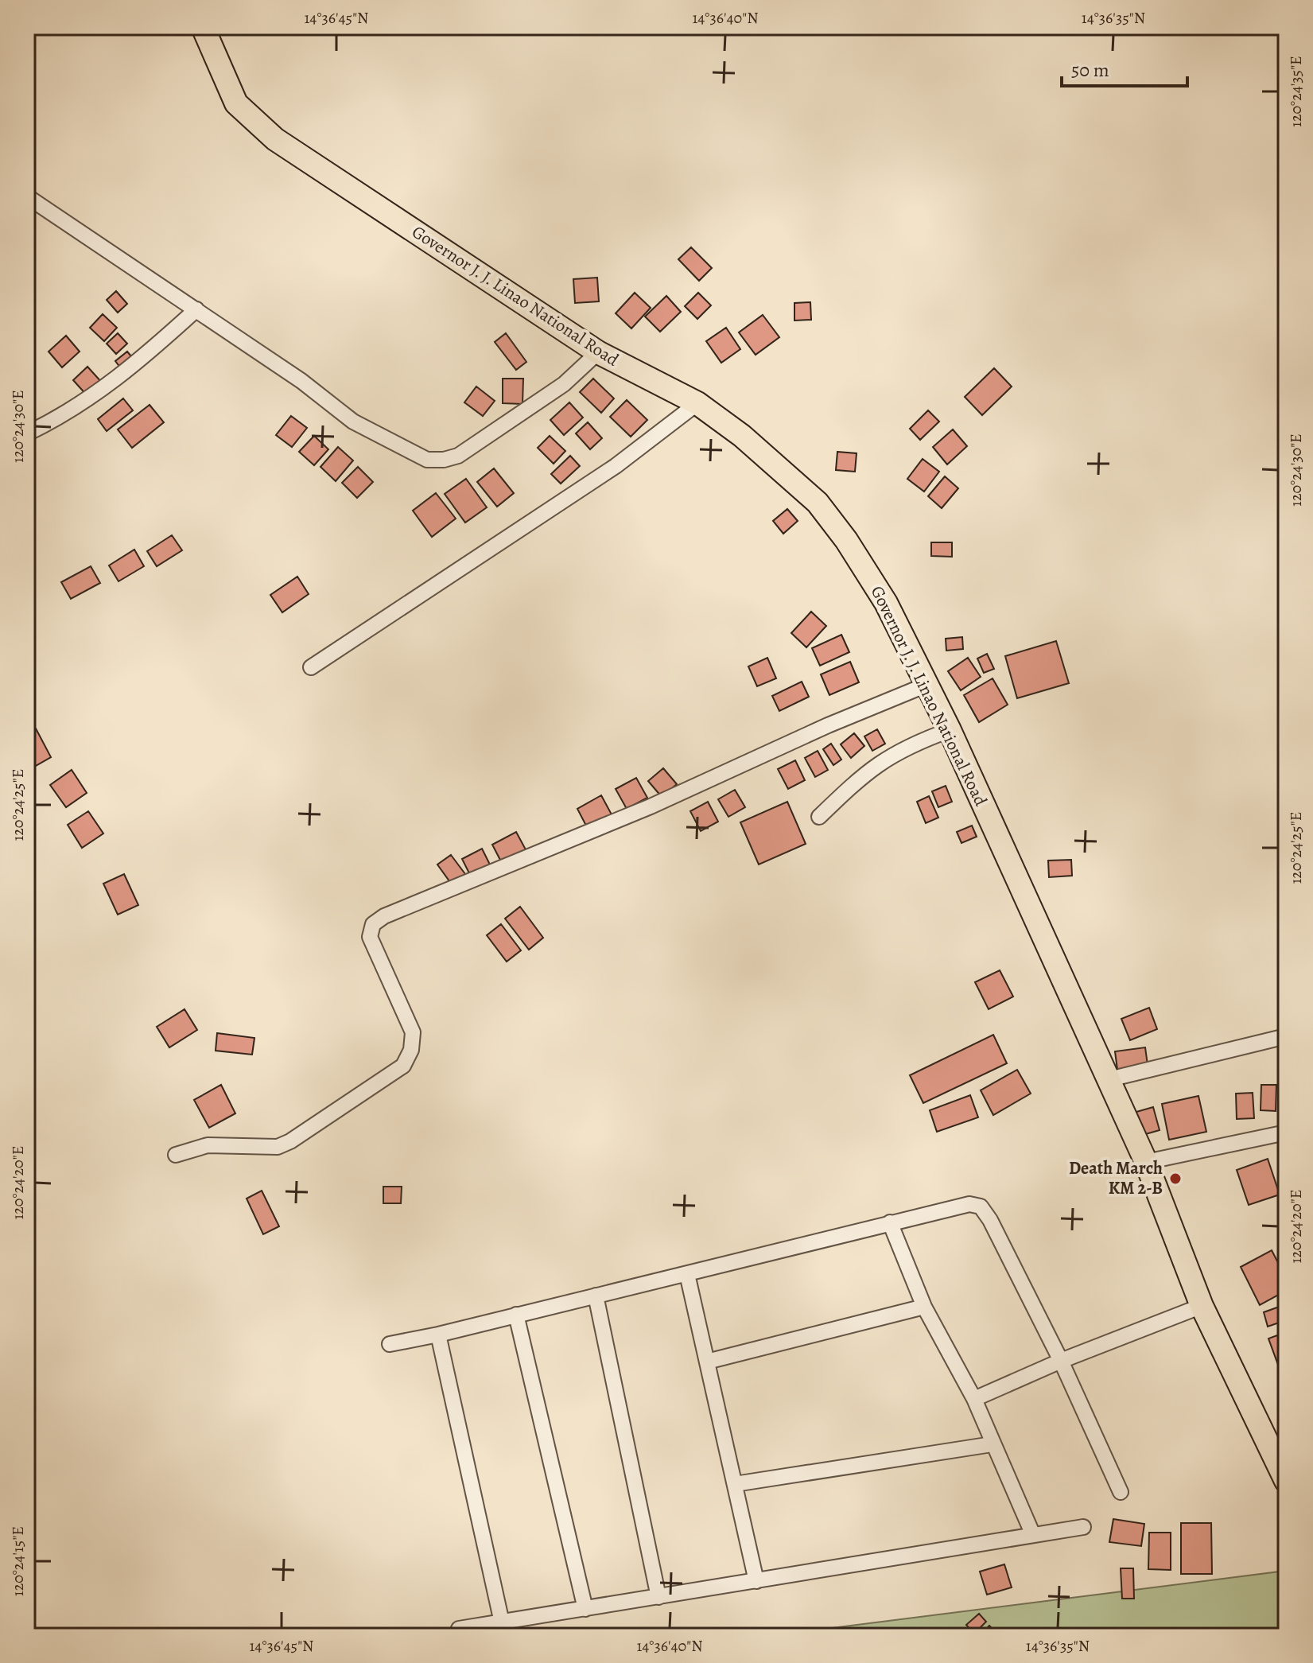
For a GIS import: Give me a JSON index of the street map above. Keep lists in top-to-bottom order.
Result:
{
  "streets": {
    "main road": ["Governor J. J. Linao National Road"]
  },
  "places": ["Death March KM 2-B"],
  "scale_bar": "50 m",
  "coordinates": [
    "14°36'45\"N",
    "14°36'40\"N",
    "14°36'35\"N",
    "120°24'35\"E",
    "120°24'30\"E",
    "120°24'25\"E",
    "120°24'20\"E",
    "120°24'15\"E"
  ]
}
